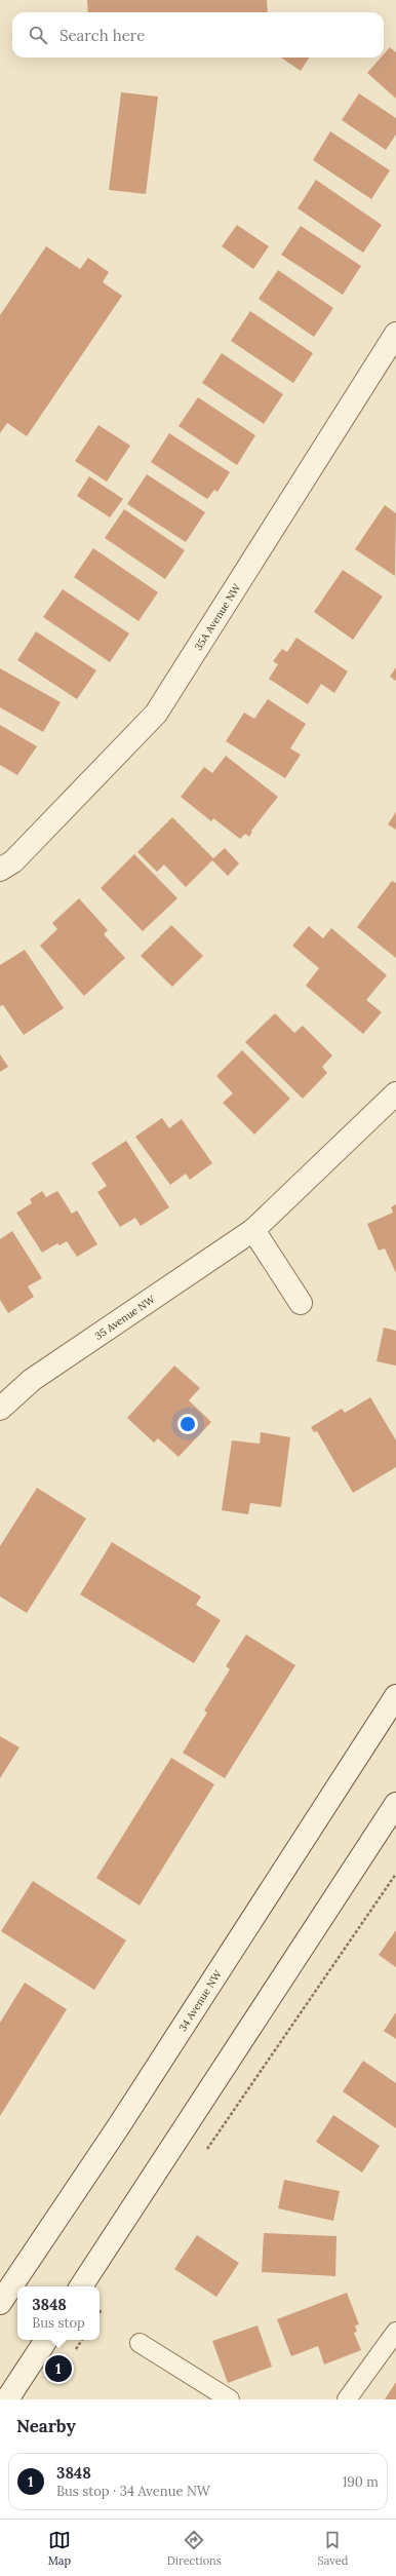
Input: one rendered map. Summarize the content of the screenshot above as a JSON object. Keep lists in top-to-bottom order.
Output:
{
  "streets": {
    "main road": ["35A Avenue NW", "35 Avenue NW", "34 Avenue NW"]
  },
  "page": {
    "search": "Search here",
    "popup": ["3848", "Bus stop"],
    "pins": "1",
    "heading": "Nearby",
    "list": [
      {
        "mark": "1",
        "name": "3848",
        "note": "Bus stop · 34 Avenue NW",
        "value": "190 m"
      }
    ],
    "nav": ["Map", "Directions", "Saved"]
  }
}
